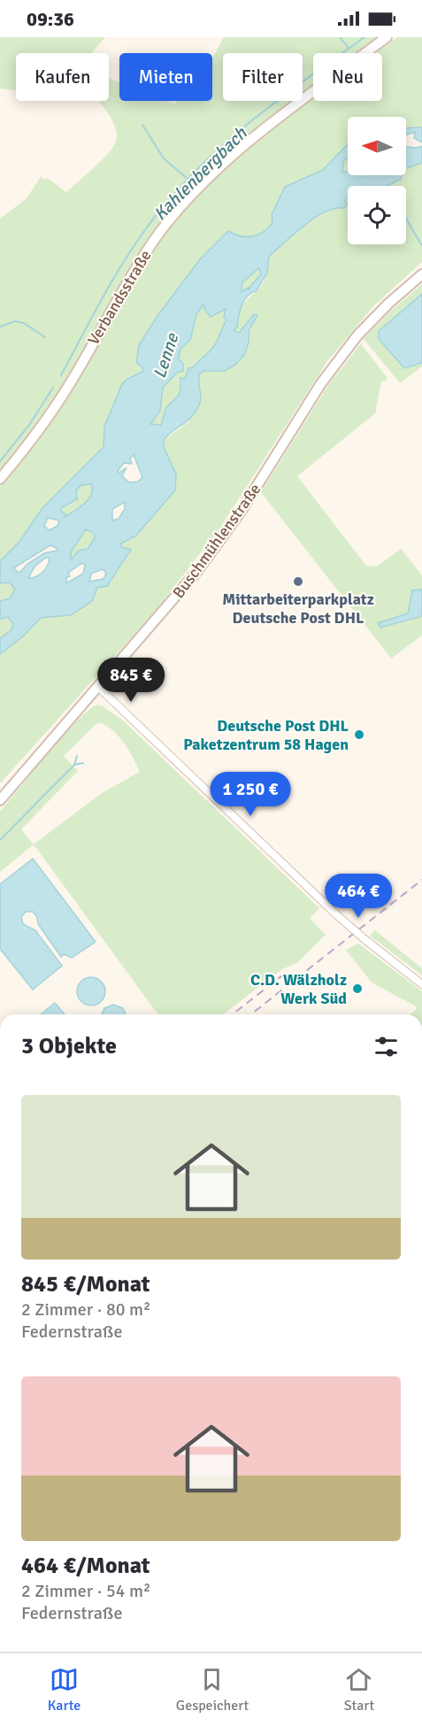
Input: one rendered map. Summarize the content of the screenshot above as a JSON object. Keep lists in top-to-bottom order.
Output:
{
  "streets": {
    "street": ["Verbandsstraße", "Buschmühlenstraße"]
  },
  "water": ["Kahlenbergbach", "Lenne"],
  "places": ["Mittarbeiterparkplatz Deutsche Post DHL", "Deutsche Post DHL Paketzentrum 58 Hagen", "C.D. Wälzholz Werk Süd"],
  "north": "left",
  "page": {
    "status": "09:36",
    "chip": [
      "Kaufen",
      "Mieten",
      "Filter",
      "Neu"
    ],
    "price": ["845 €", "1 250 €", "464 €"],
    "heading": "3 Objekte",
    "list": [
      {
        "name": "845 €/Monat",
        "note": "2 Zimmer · 80 m² · Federnstraße"
      },
      {
        "name": "464 €/Monat",
        "note": "2 Zimmer · 54 m² · Federnstraße"
      }
    ],
    "tabs": ["Karte", "Gespeichert", "Start"]
  }
}
